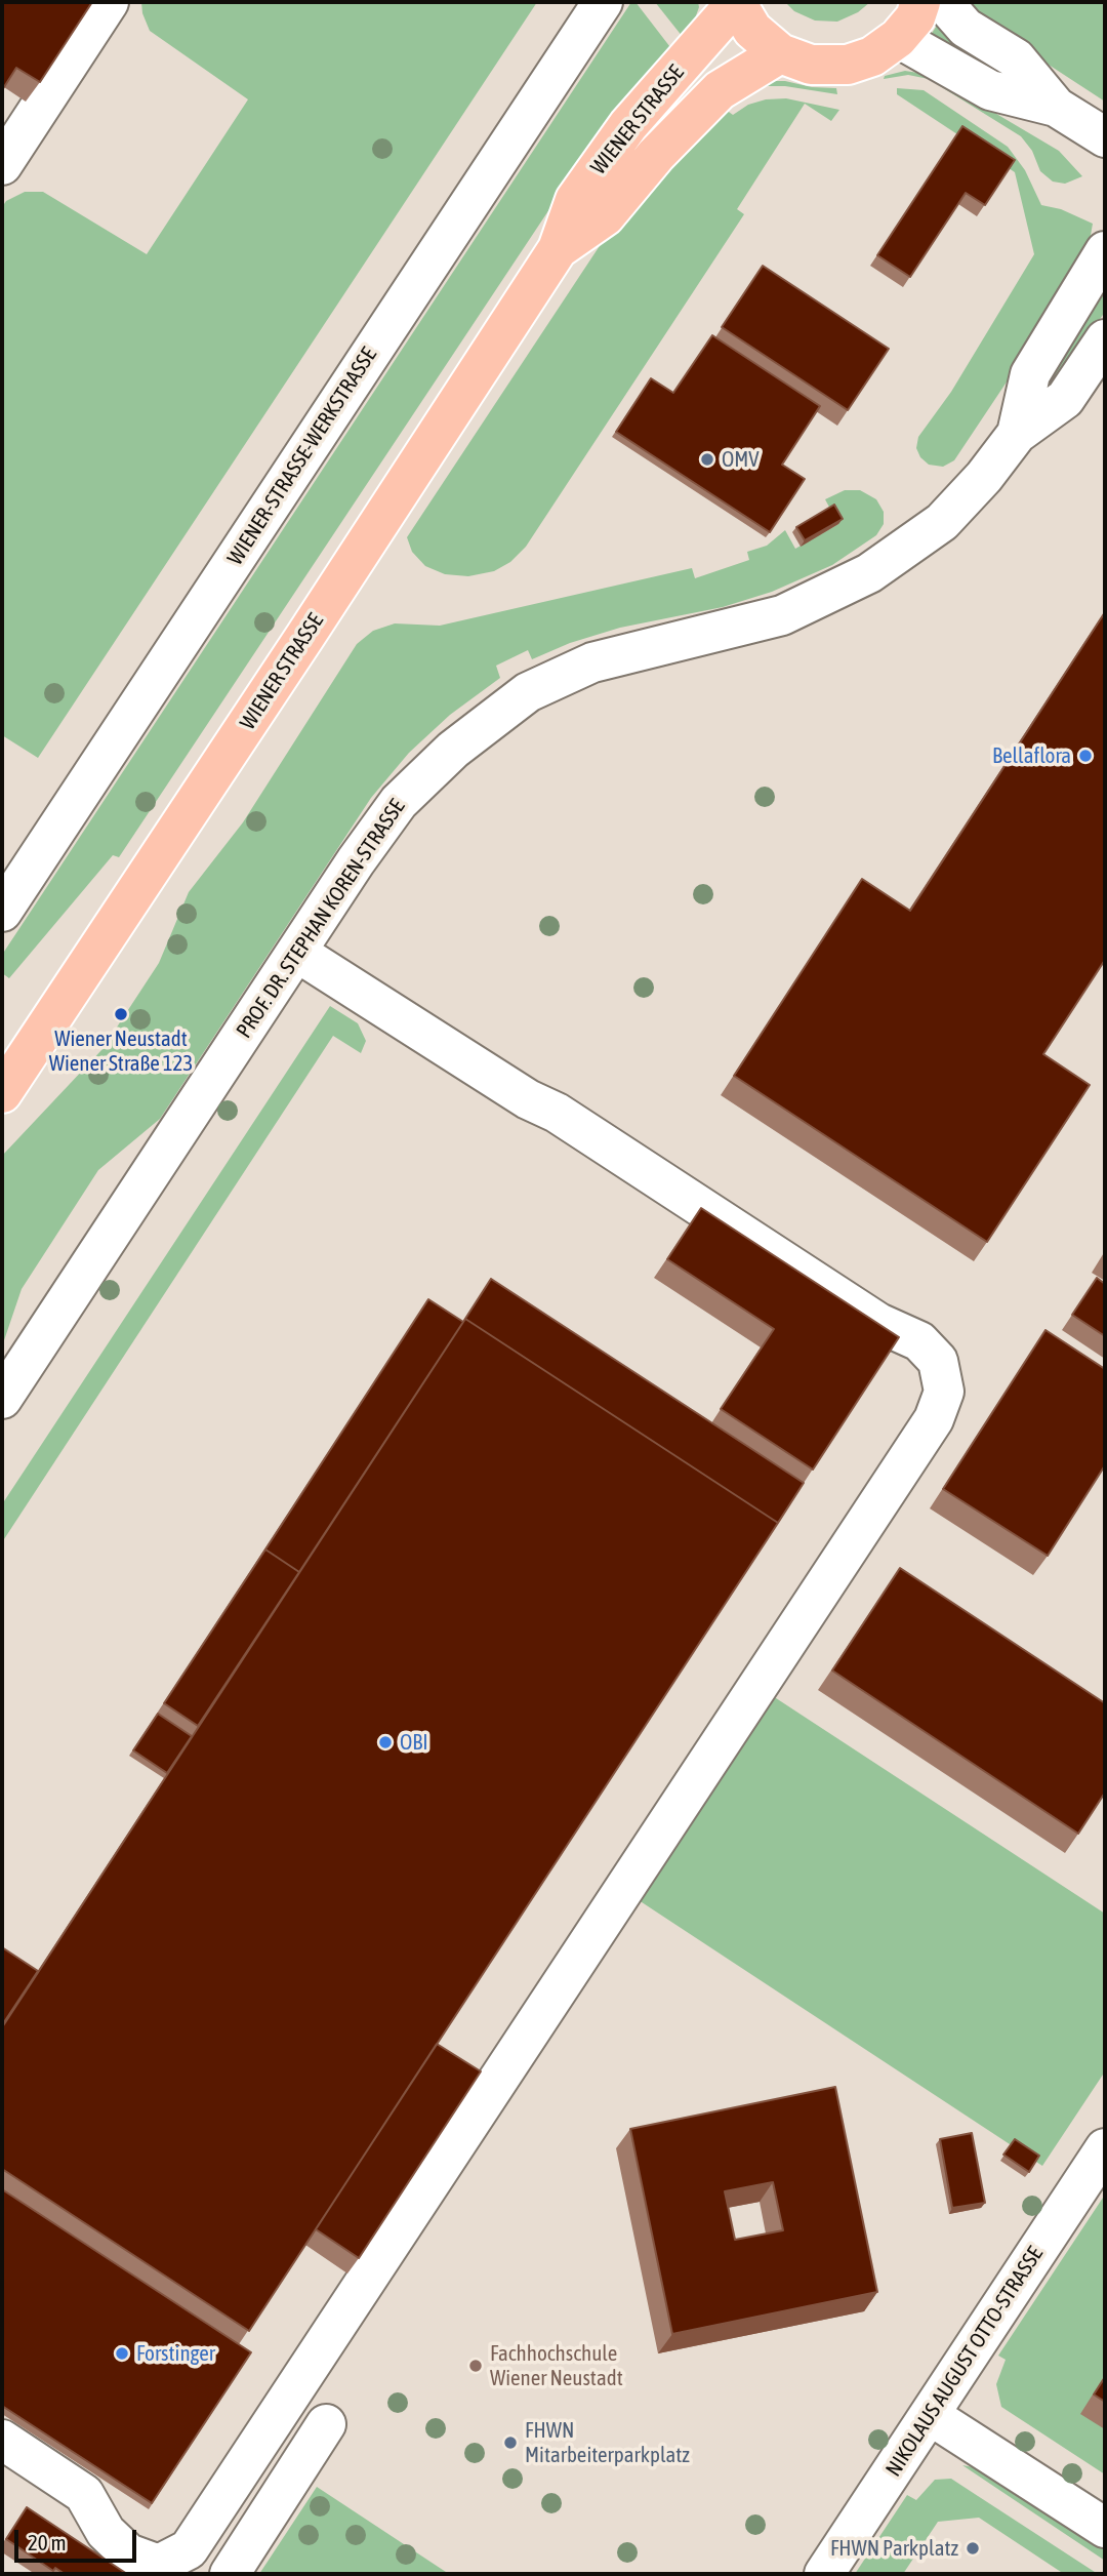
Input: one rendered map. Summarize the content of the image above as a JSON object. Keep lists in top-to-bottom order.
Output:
{
  "streets": {
    "main road": ["WIENER STRASSE"],
    "street": ["WIENER-STRASSE-WERKSTRASSE", "PROF. DR. STEPHAN KOREN-STRASSE", "NIKOLAUS AUGUST OTTO-STRASSE"]
  },
  "places": [
    "OMV",
    "Bellaflora",
    "Wiener Neustadt Wiener Straße 123",
    "OBI",
    "Forstinger",
    "Fachhochschule Wiener Neustadt",
    "FHWN Mitarbeiterparkplatz",
    "FHWN Parkplatz"
  ],
  "scale_bar": "20 m"
}
